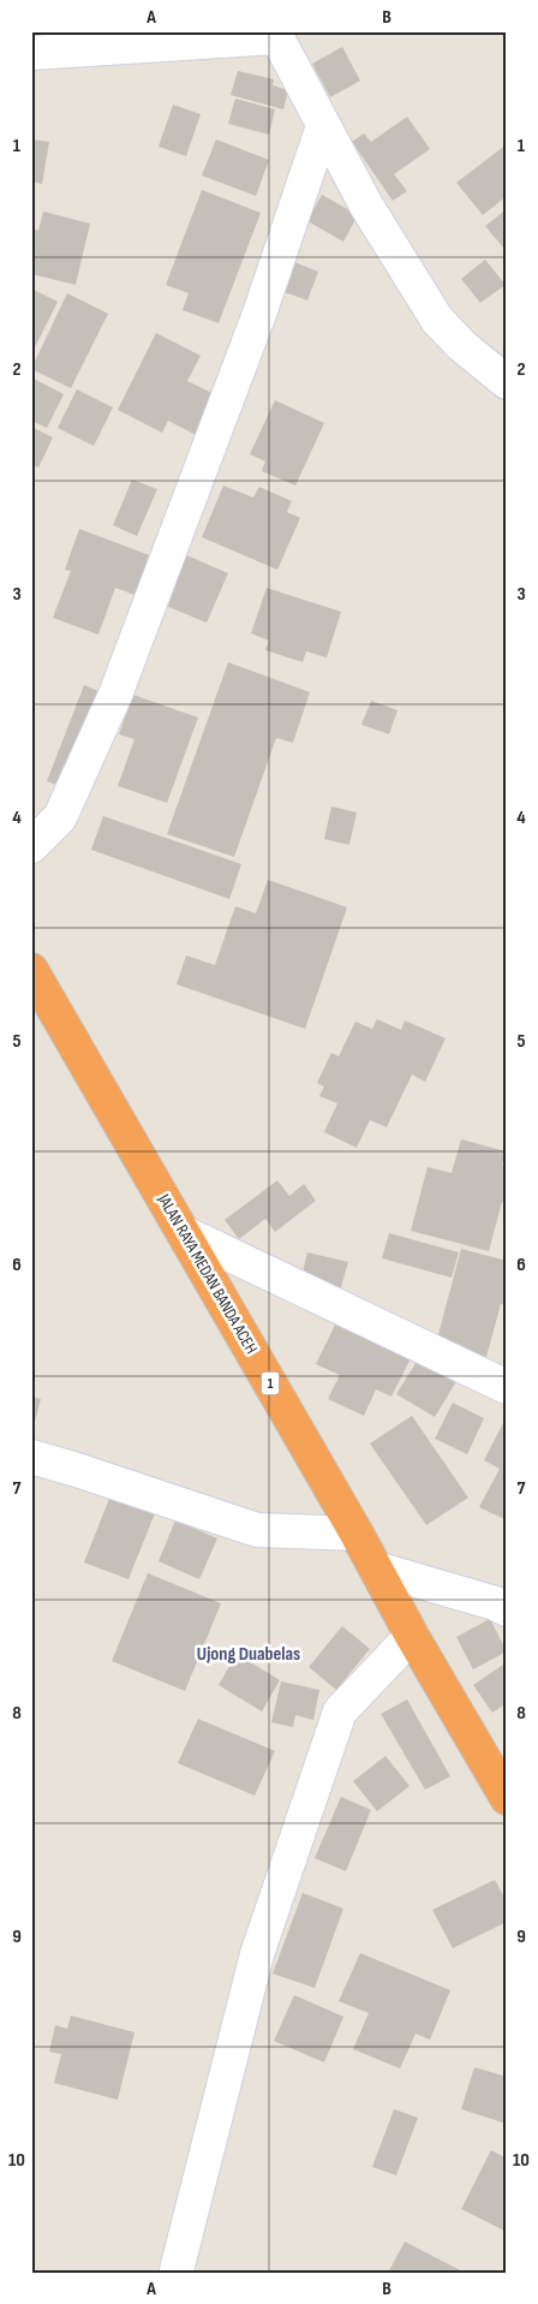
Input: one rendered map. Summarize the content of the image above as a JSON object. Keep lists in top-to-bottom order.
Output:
{
  "streets": {
    "highway": ["JALAN RAYA MEDAN BANDA ACEH", "1"]
  },
  "districts": ["Ujong Duabelas"],
  "grid": {
    "columns": ["A", "B"],
    "rows": [
      "1",
      "2",
      "3",
      "4",
      "5",
      "6",
      "7",
      "8",
      "9",
      "10"
    ]
  }
}
